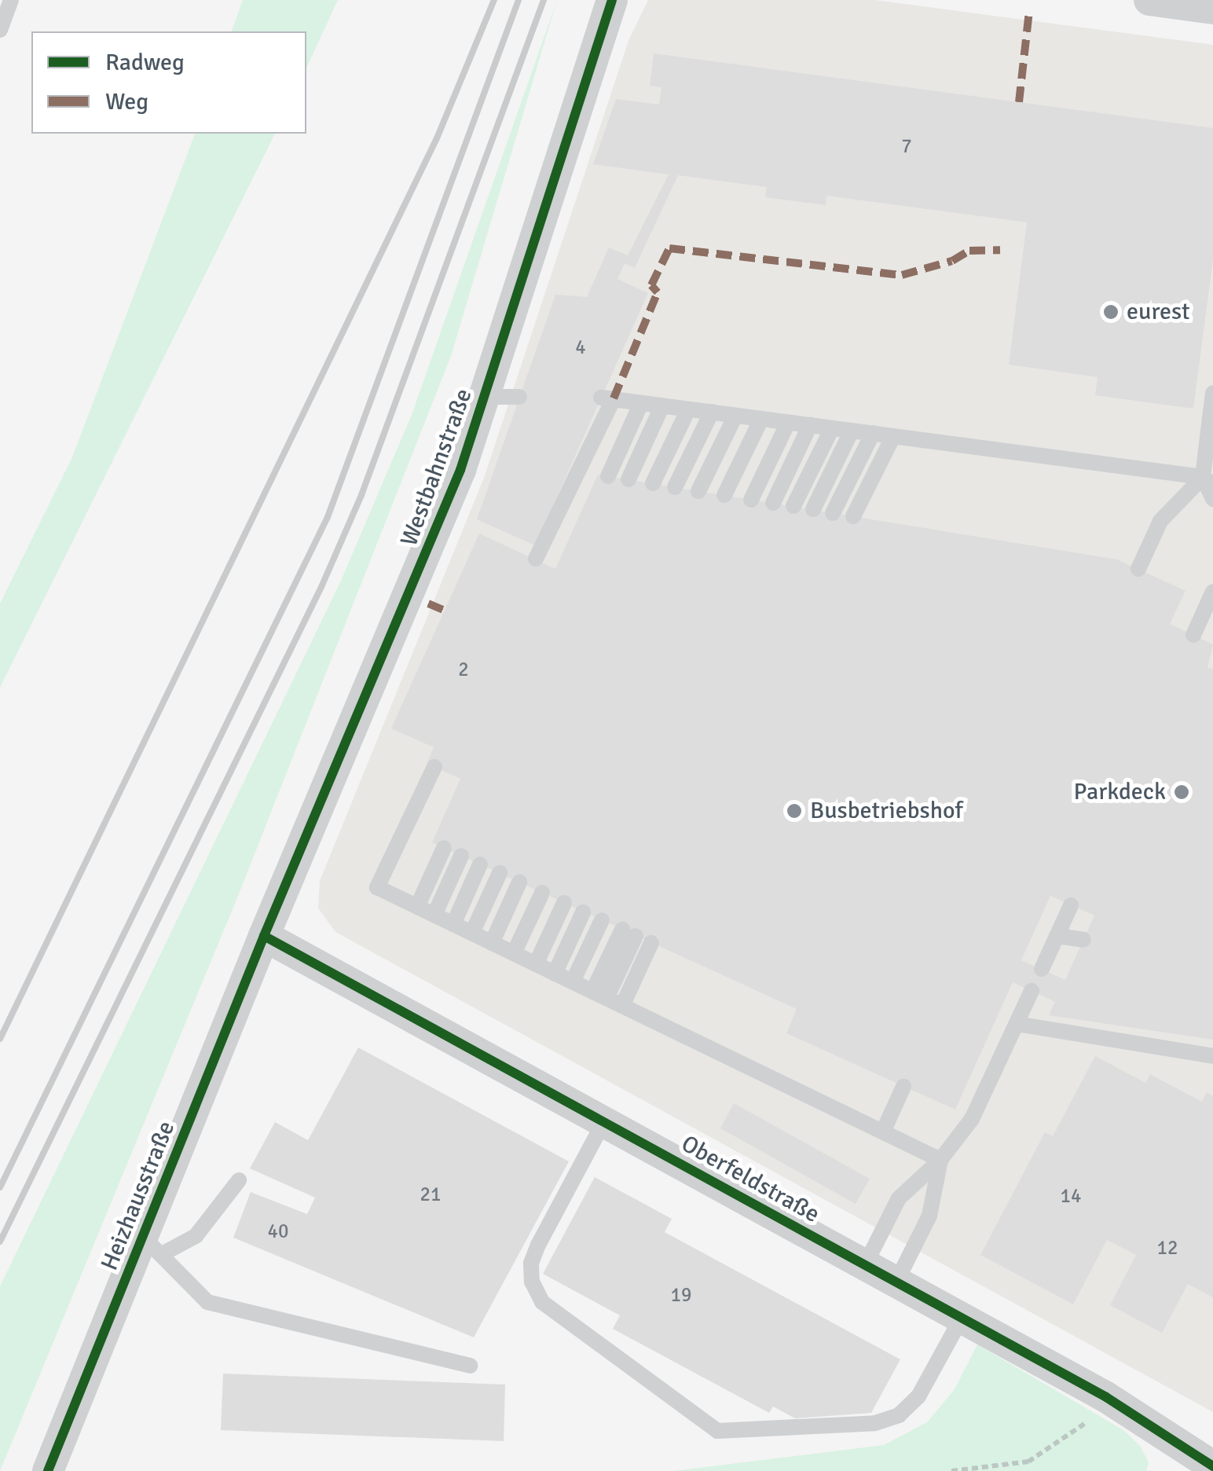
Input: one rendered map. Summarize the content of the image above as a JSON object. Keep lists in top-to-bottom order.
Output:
{
  "streets": {
    "street": ["Westbahnstraße", "Oberfeldstraße", "Heizhausstraße"]
  },
  "crossings": [
    ["Westbahnstraße", "Oberfeldstraße"],
    ["Westbahnstraße", "Heizhausstraße"],
    ["Oberfeldstraße", "Heizhausstraße"]
  ],
  "places": ["eurest", "Parkdeck", "Busbetriebshof"],
  "house_numbers": [
    "7",
    "4",
    "2",
    "21",
    "14",
    "40",
    "12",
    "19"
  ],
  "legend": ["Radweg", "Weg"]
}
